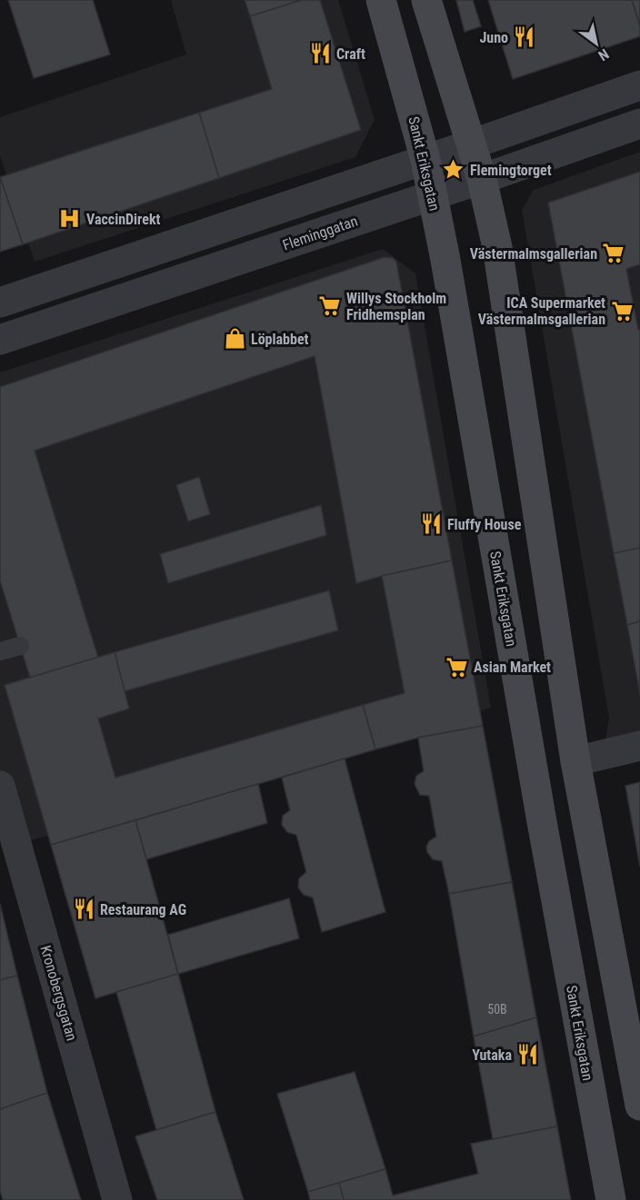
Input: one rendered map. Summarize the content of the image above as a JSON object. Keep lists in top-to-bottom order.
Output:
{
  "streets": {
    "main road": ["Sankt Eriksgatan"],
    "street": ["Fleminggatan", "Kronobergsgatan"]
  },
  "crossings": [
    ["Sankt Eriksgatan", "Fleminggatan"]
  ],
  "places": {
    "restaurant": [
      "Juno",
      "Craft",
      "Fluffy House",
      "Restaurang AG",
      "Yutaka"
    ],
    "place": ["Flemingtorget"],
    "hospital": ["VaccinDirekt"],
    "supermarket": [
      "Västermalmsgallerian",
      "Willys Stockholm Fridhemsplan",
      "ICA Supermarket Västermalmsgallerian",
      "Asian Market"
    ],
    "shop": ["Löplabbet"]
  },
  "house_numbers": ["50B"],
  "north": "bottom right"
}
